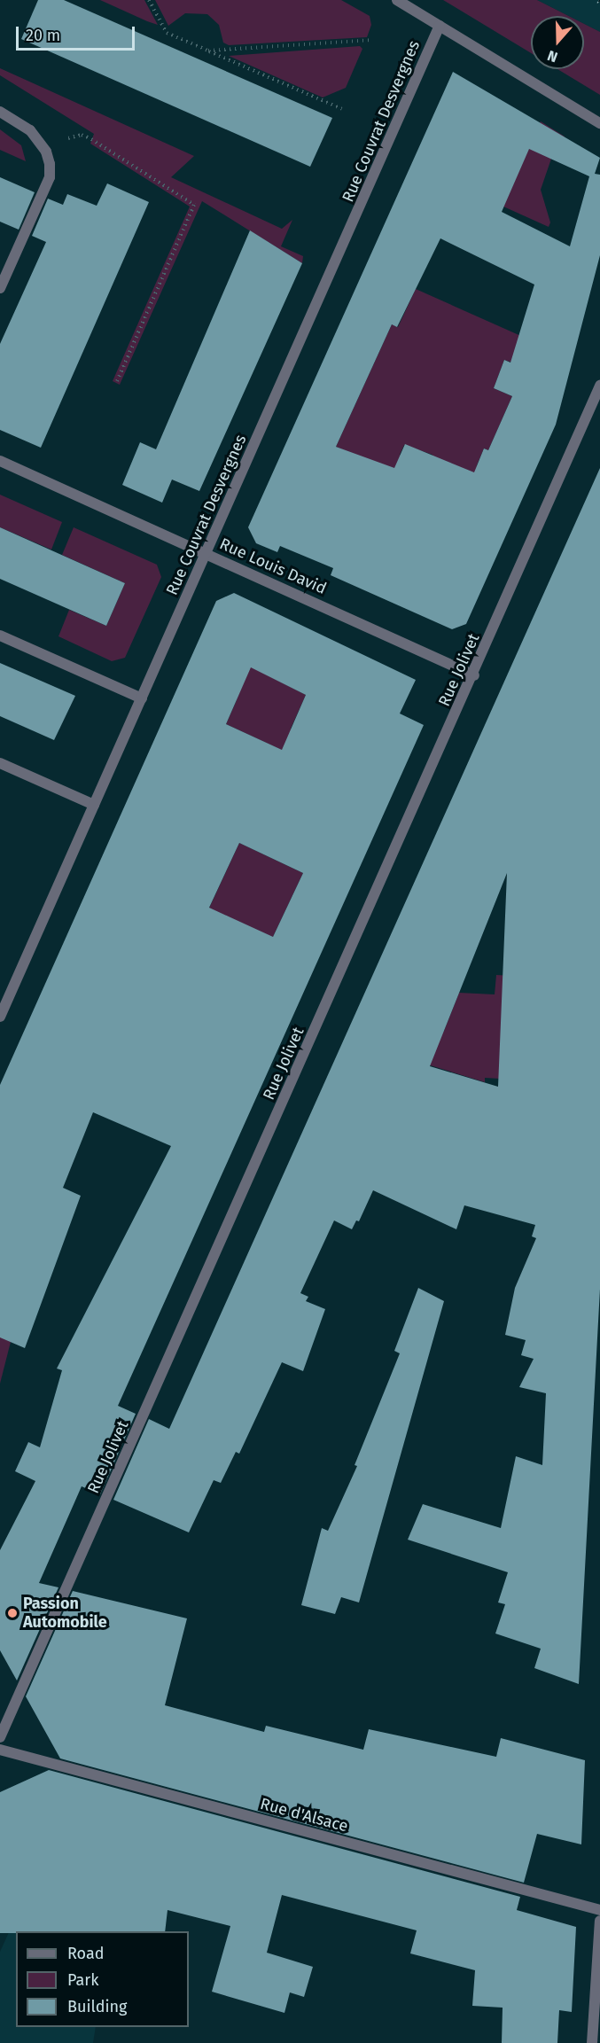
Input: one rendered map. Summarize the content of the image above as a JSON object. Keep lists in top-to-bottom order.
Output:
{
  "streets": {
    "street": [
      "Rue Couvrat Desvergnes",
      "Rue Louis David",
      "Rue Jolivet",
      "Rue d'Alsace"
    ]
  },
  "crossings": [
    ["Rue Couvrat Desvergnes", "Rue Louis David"],
    ["Rue Louis David", "Rue Jolivet"]
  ],
  "places": ["Passion Automobile"],
  "legend": ["Road", "Park", "Building"],
  "scale_bar": "20 m",
  "north": "bottom"
}
